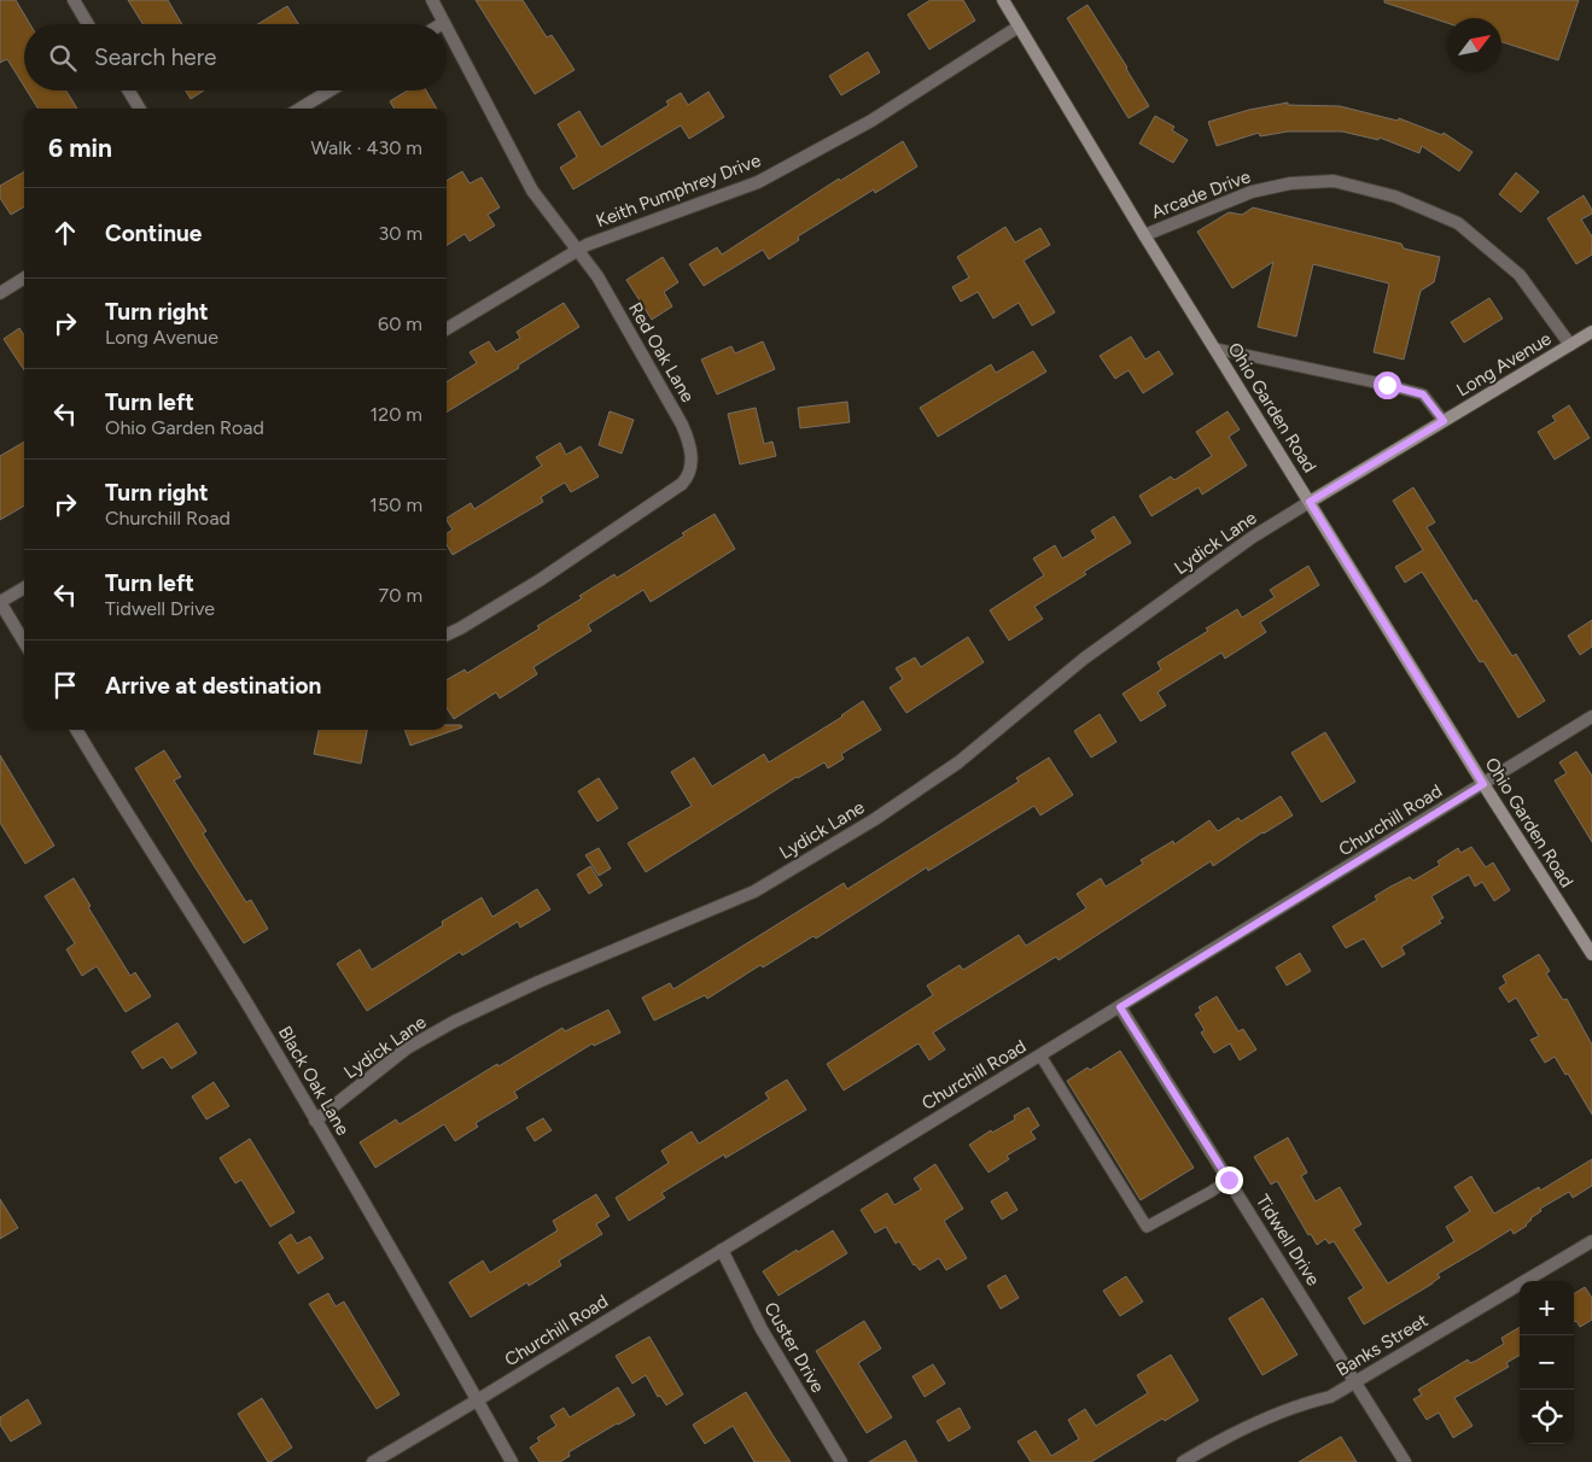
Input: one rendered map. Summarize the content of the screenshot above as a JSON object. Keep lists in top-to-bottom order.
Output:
{
  "streets": {
    "street": [
      "Keith Pumphrey Drive",
      "Arcade Drive",
      "Red Oak Lane",
      "Long Avenue",
      "Ohio Garden Road",
      "Lydick Lane",
      "Churchill Road",
      "Black Oak Lane",
      "Tidwell Drive",
      "Banks Street",
      "Custer Drive"
    ]
  },
  "crossings": [
    ["Keith Pumphrey Drive", "Red Oak Lane"],
    ["Keith Pumphrey Drive", "Ohio Garden Road"],
    ["Arcade Drive", "Long Avenue"],
    ["Arcade Drive", "Ohio Garden Road"],
    ["Long Avenue", "Ohio Garden Road"],
    ["Long Avenue", "Lydick Lane"],
    ["Ohio Garden Road", "Lydick Lane"],
    ["Ohio Garden Road", "Churchill Road"],
    ["Lydick Lane", "Black Oak Lane"],
    ["Churchill Road", "Black Oak Lane"],
    ["Churchill Road", "Tidwell Drive"],
    ["Churchill Road", "Custer Drive"],
    ["Tidwell Drive", "Banks Street"]
  ],
  "north": "top right",
  "page": {
    "search": "Search here",
    "heading": ["6 min", "Walk · 430 m"],
    "list": [
      ["Continue", "30 m"],
      ["Turn right", "Long Avenue", "60 m"],
      ["Turn left", "Ohio Garden Road", "120 m"],
      ["Turn right", "Churchill Road", "150 m"],
      ["Turn left", "Tidwell Drive", "70 m"],
      "Arrive at destination"
    ],
    "map_buttons": ["+", "−"]
  }
}
